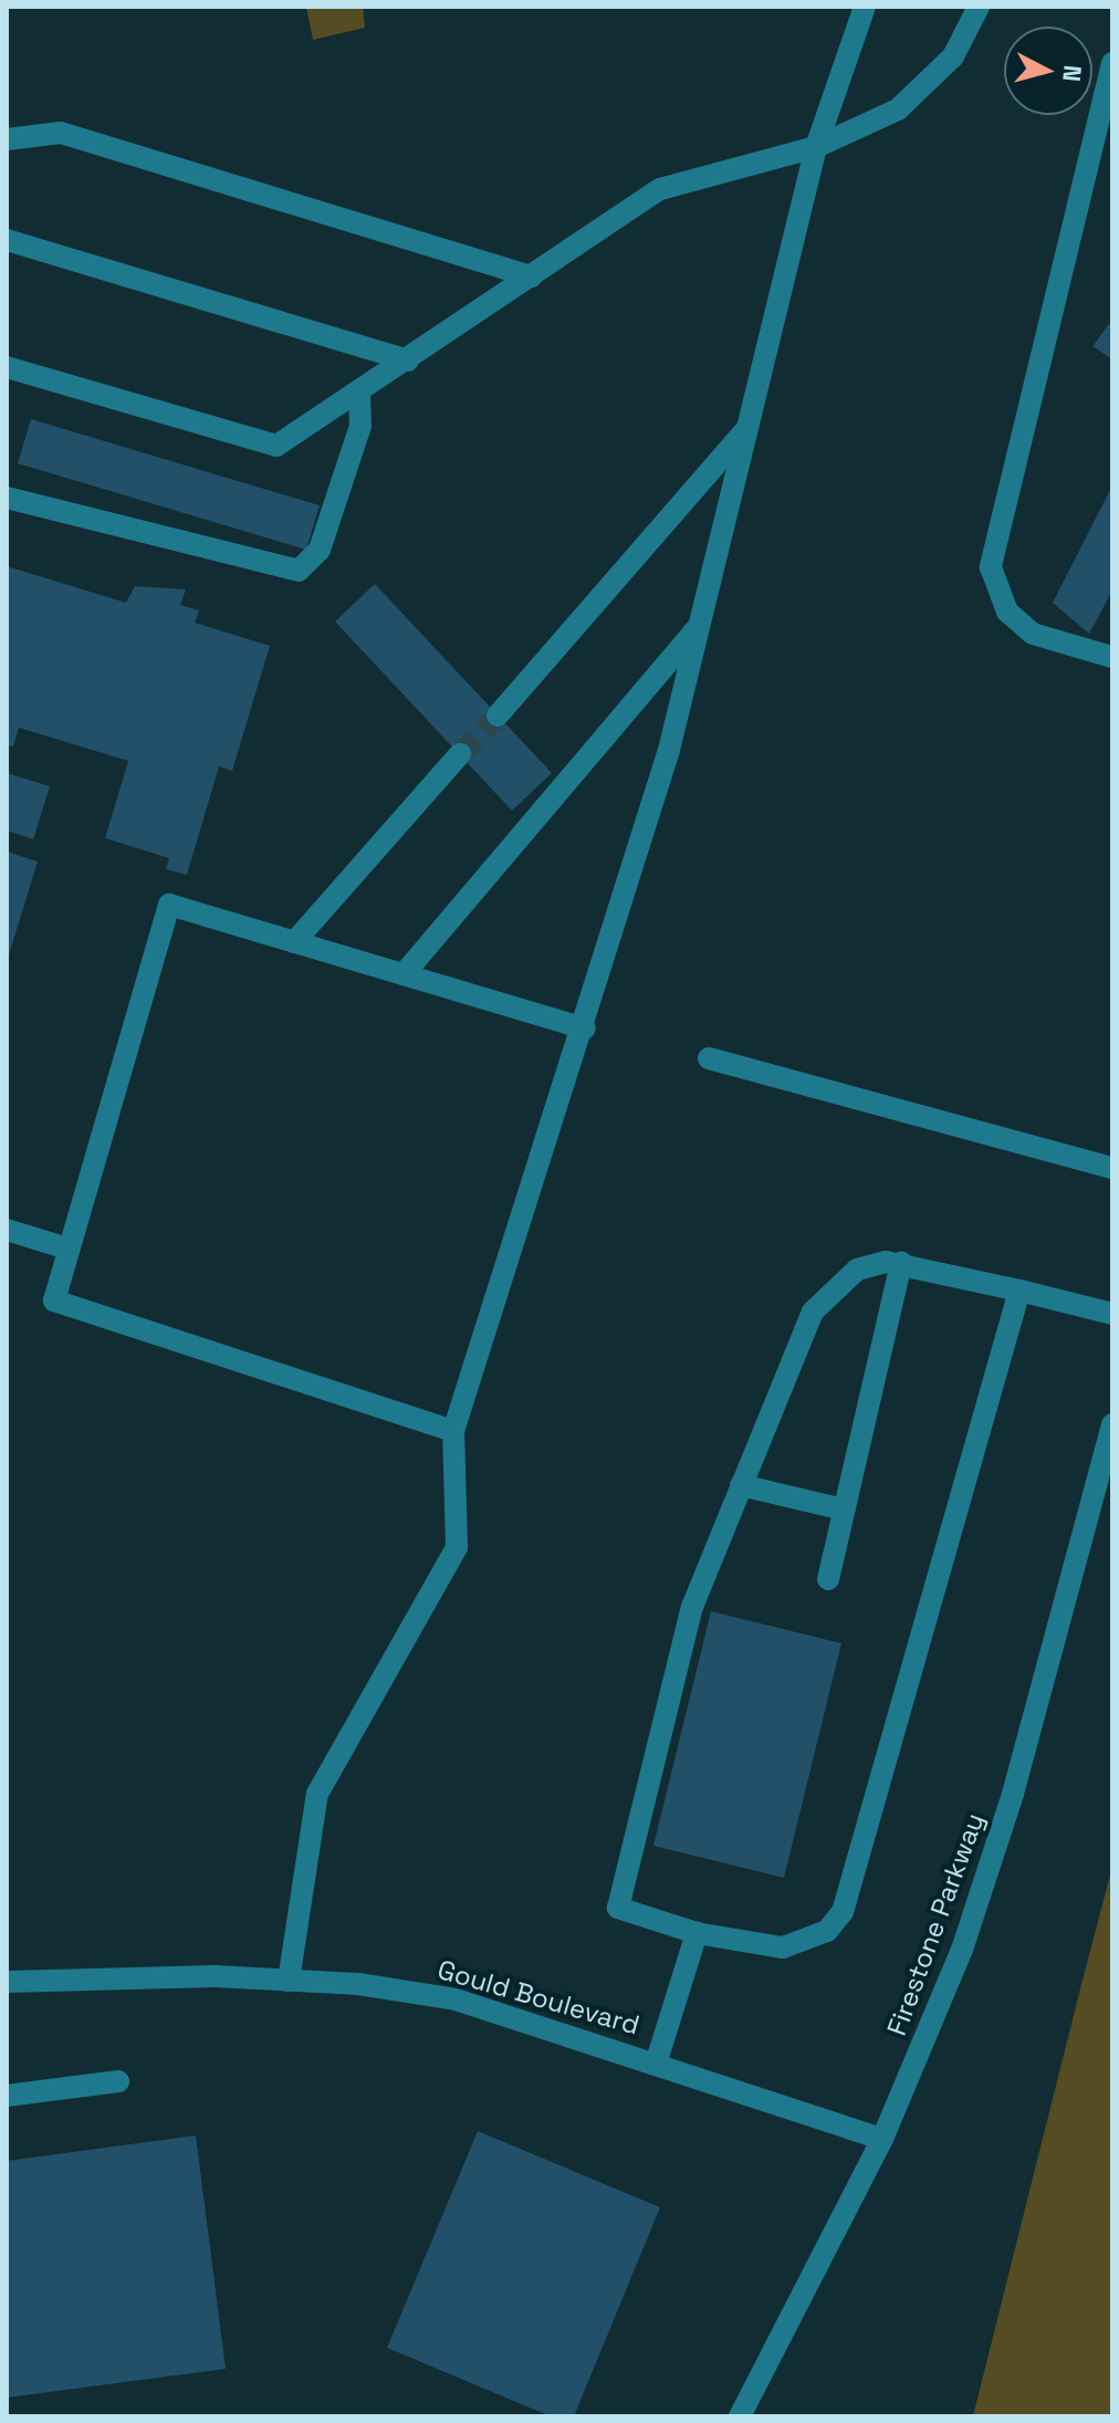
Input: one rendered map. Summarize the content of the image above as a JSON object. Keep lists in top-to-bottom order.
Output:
{
  "streets": {
    "street": ["Firestone Parkway", "Gould Boulevard"]
  },
  "crossings": [
    ["Firestone Parkway", "Gould Boulevard"]
  ],
  "north": "right"
}
